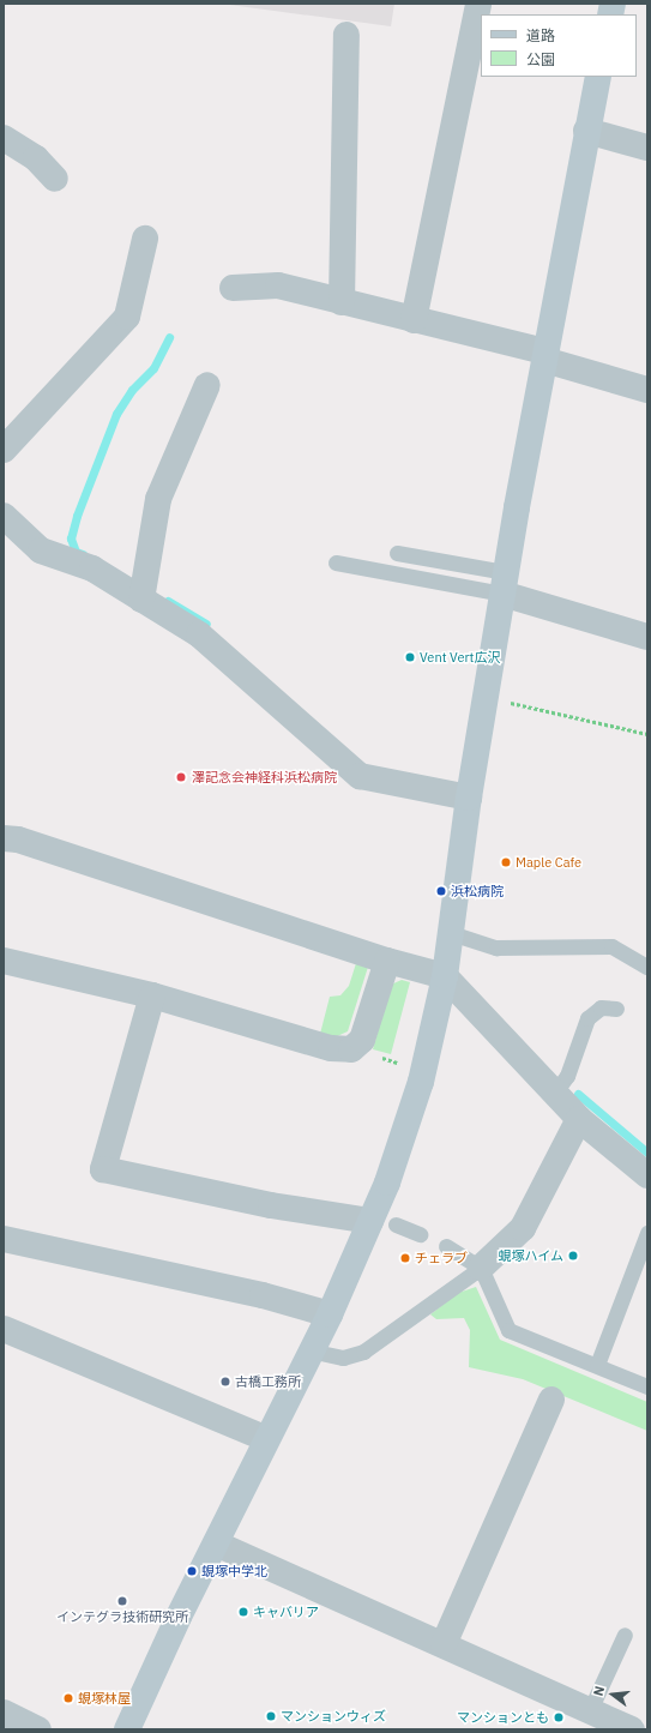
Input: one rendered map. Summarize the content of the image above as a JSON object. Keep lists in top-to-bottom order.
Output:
{
  "places": [
    "Vent Vert広沢",
    "澤記念会神経科浜松病院",
    "Maple Cafe",
    "浜松病院",
    "蜆塚ハイム",
    "チェラブ",
    "古橋工務所",
    "蜆塚中学北",
    "インテグラ技術研究所",
    "キャバリア",
    "蜆塚林屋",
    "マンションウィズ",
    "マンションとも"
  ],
  "legend": ["道路", "公園"],
  "north": "left"
}
